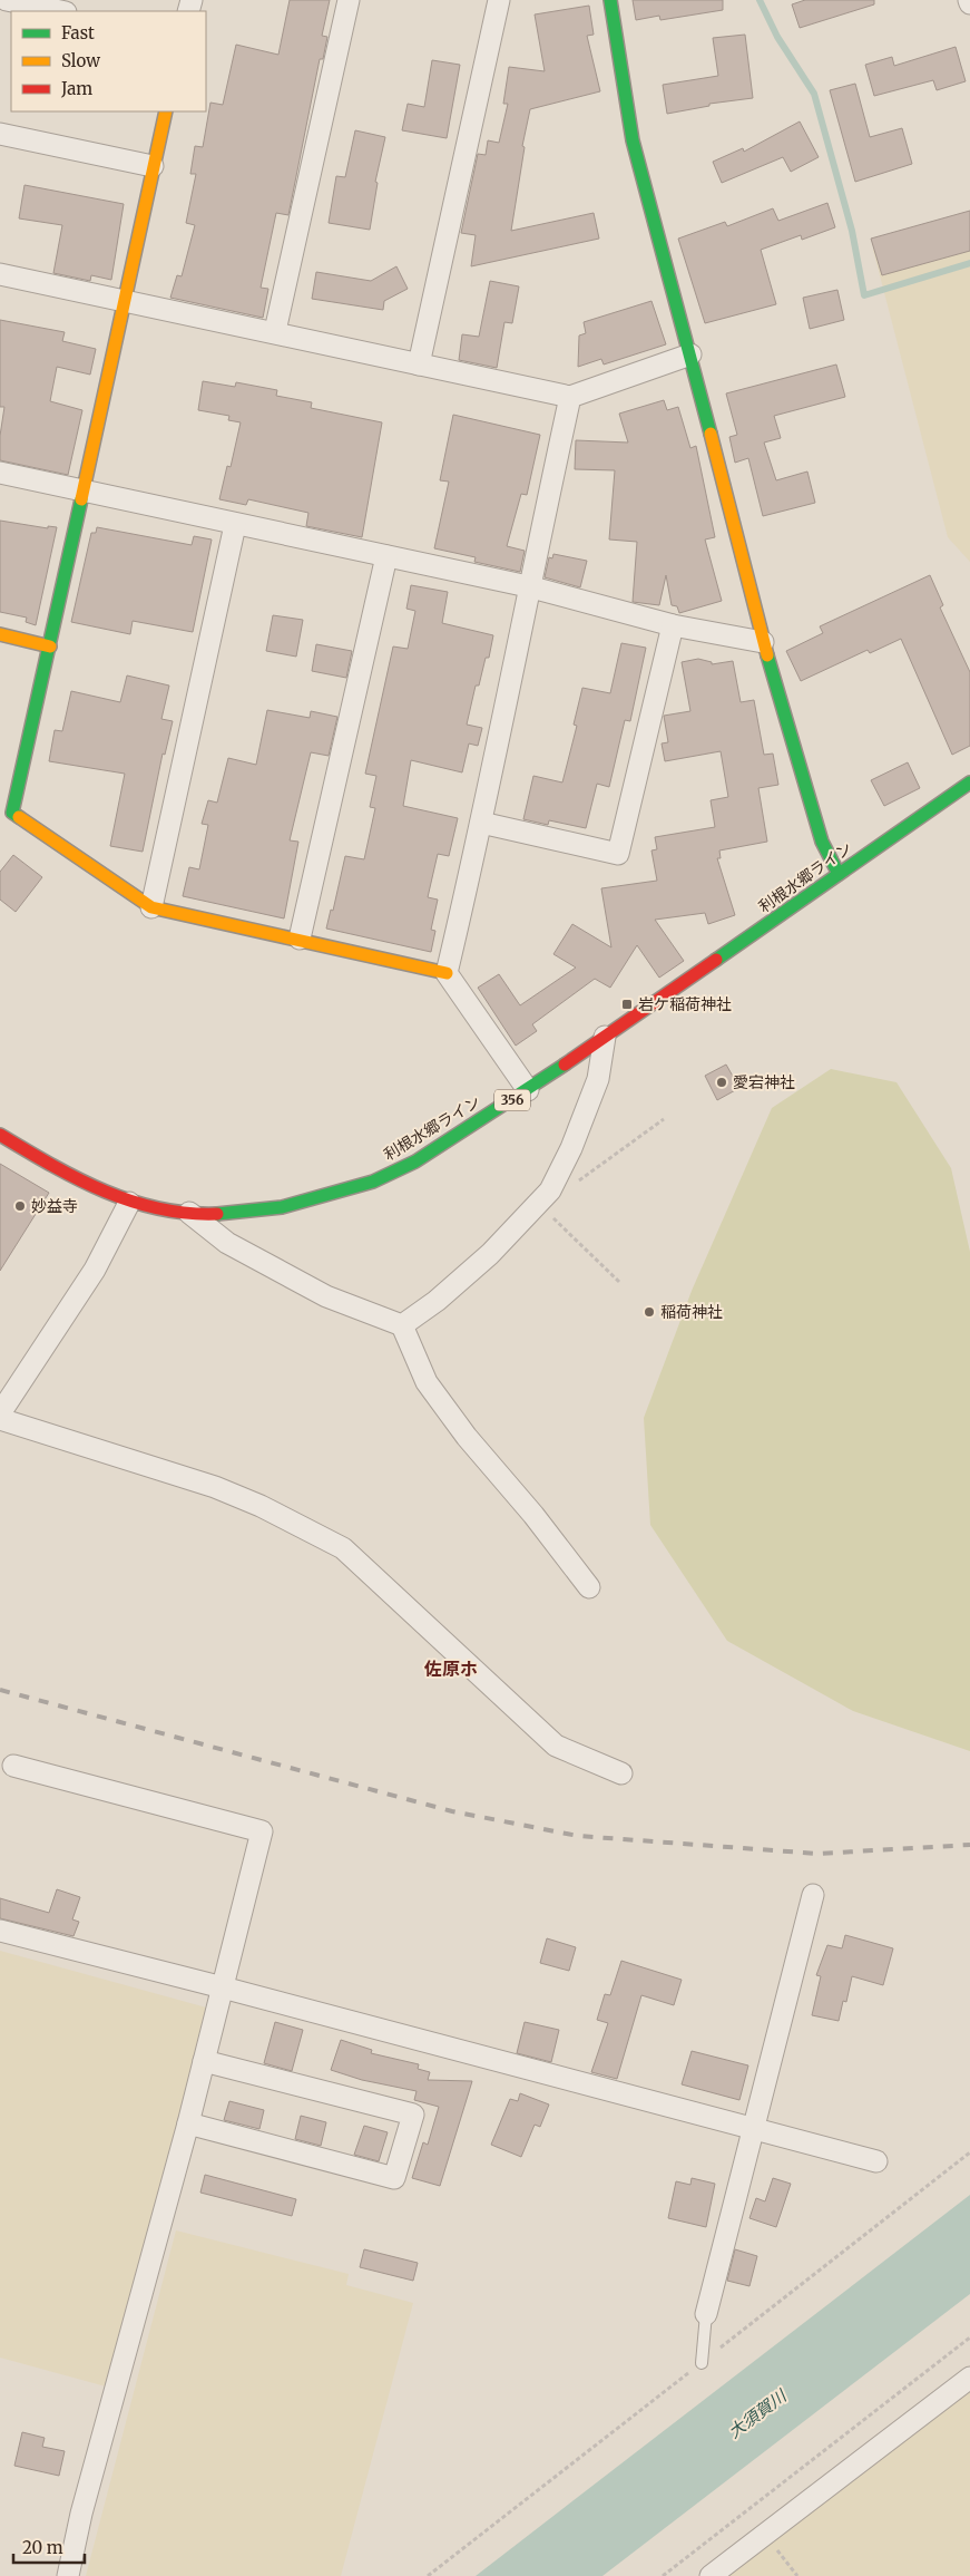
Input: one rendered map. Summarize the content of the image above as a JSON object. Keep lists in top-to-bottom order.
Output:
{
  "streets": {
    "main road": ["利根水郷ライン", "356"]
  },
  "districts": ["佐原ホ"],
  "water": ["大須賀川"],
  "places": {
    "transit": ["岩ケ稲荷神社"],
    "other": ["愛宕神社", "妙益寺", "稲荷神社"]
  },
  "legend": ["Fast", "Slow", "Jam"],
  "scale_bar": "20 m"
}
